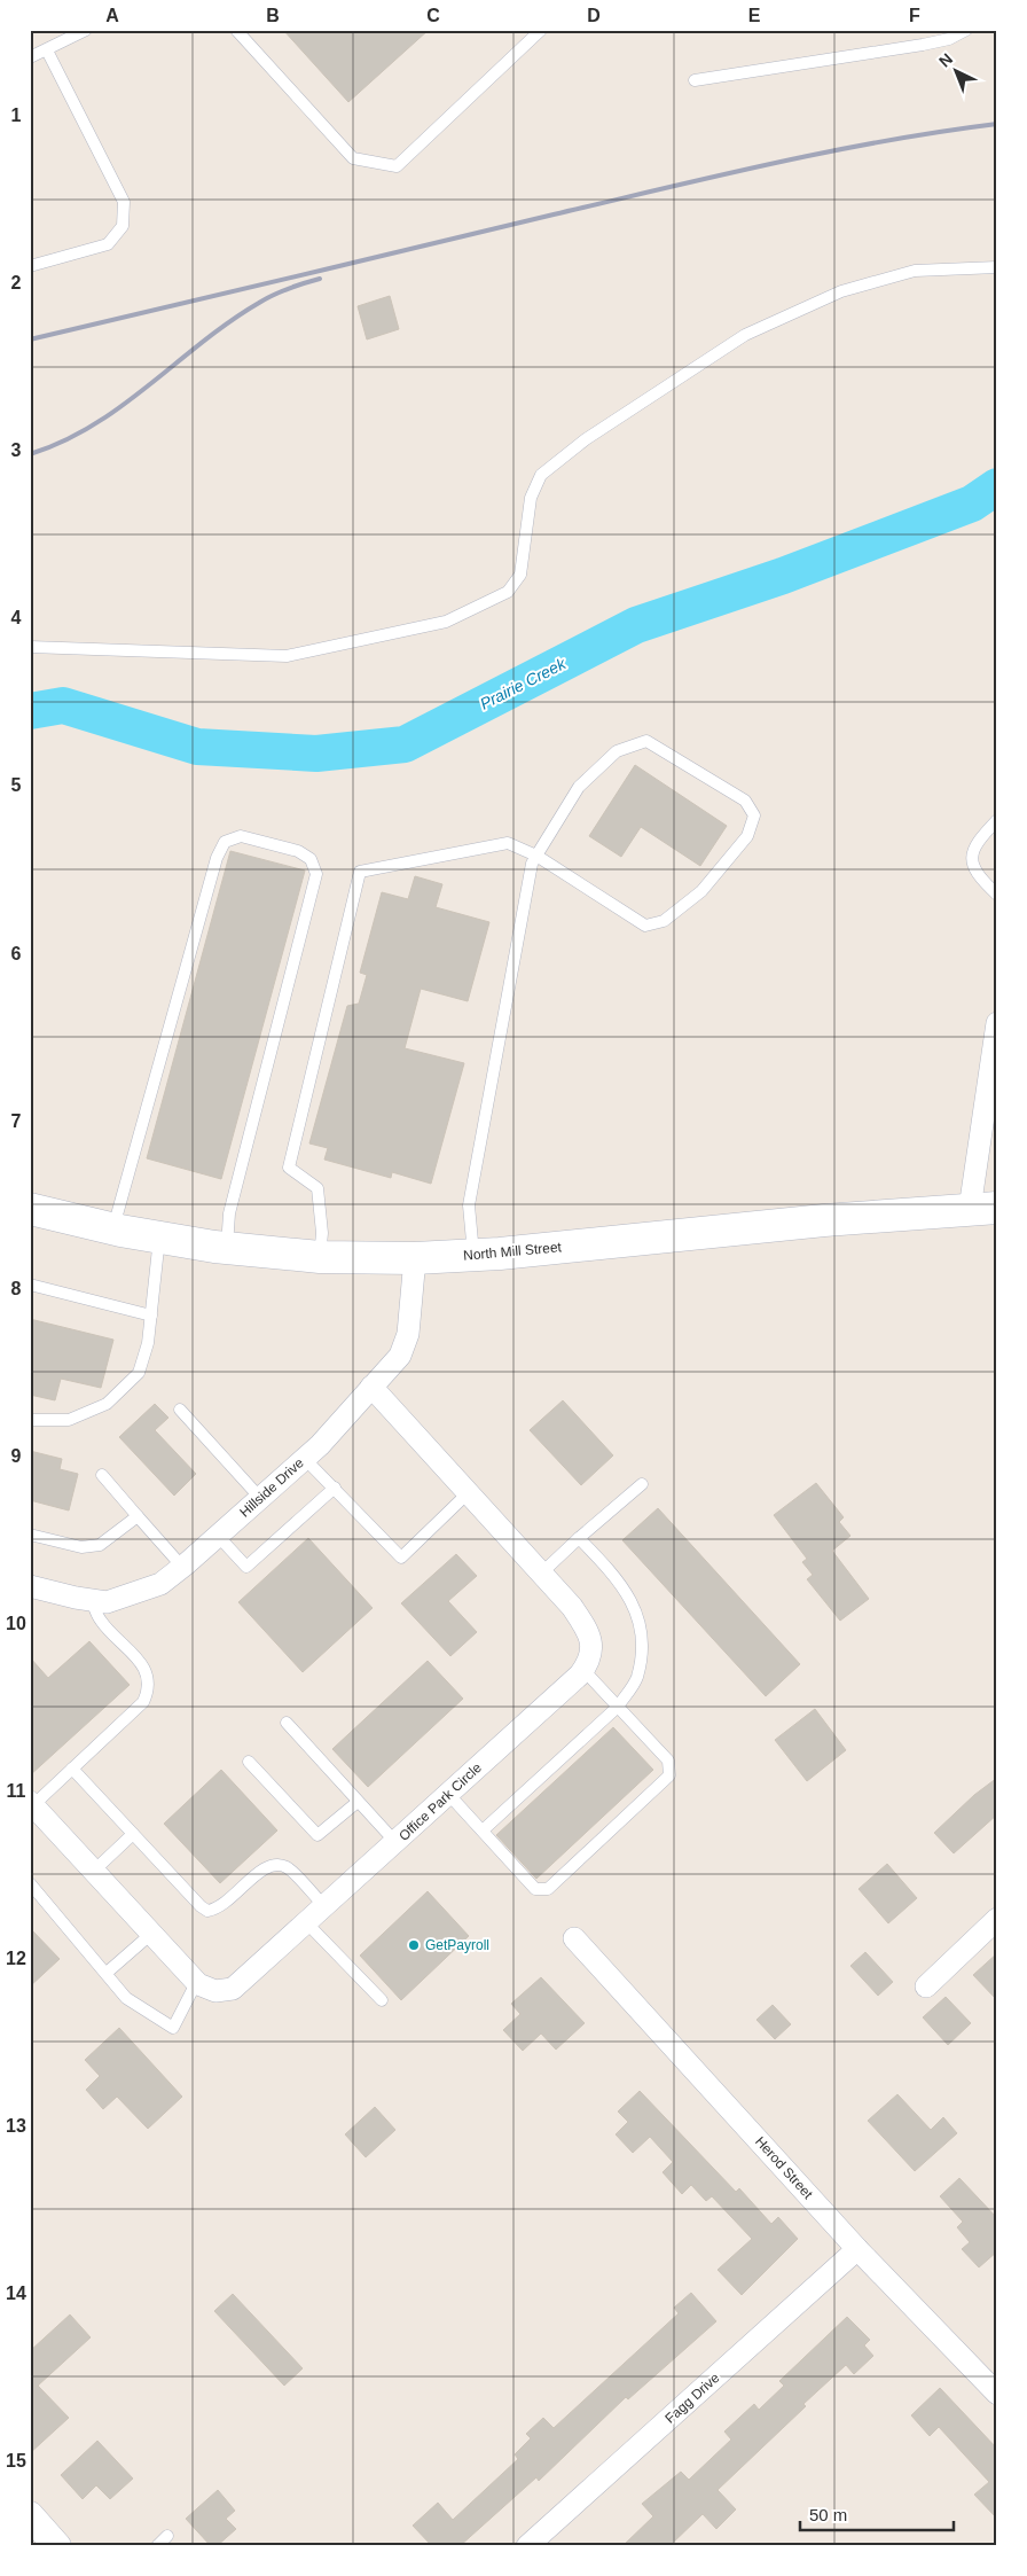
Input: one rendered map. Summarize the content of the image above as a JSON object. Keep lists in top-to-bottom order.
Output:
{
  "streets": {
    "main road": ["North Mill Street"],
    "street": [
      "Hillside Drive",
      "Office Park Circle",
      "Herod Street",
      "Fagg Drive"
    ]
  },
  "crossings": [
    ["North Mill Street", "Hillside Drive"],
    ["Herod Street", "Fagg Drive"]
  ],
  "water": ["Prairie Creek"],
  "places": ["GetPayroll"],
  "scale_bar": "50 m",
  "north": "top left",
  "grid": {
    "columns": [
      "A",
      "B",
      "C",
      "D",
      "E",
      "F"
    ],
    "rows": [
      "1",
      "2",
      "3",
      "4",
      "5",
      "6",
      "7",
      "8",
      "9",
      "10",
      "11",
      "12",
      "13",
      "14",
      "15"
    ]
  }
}
